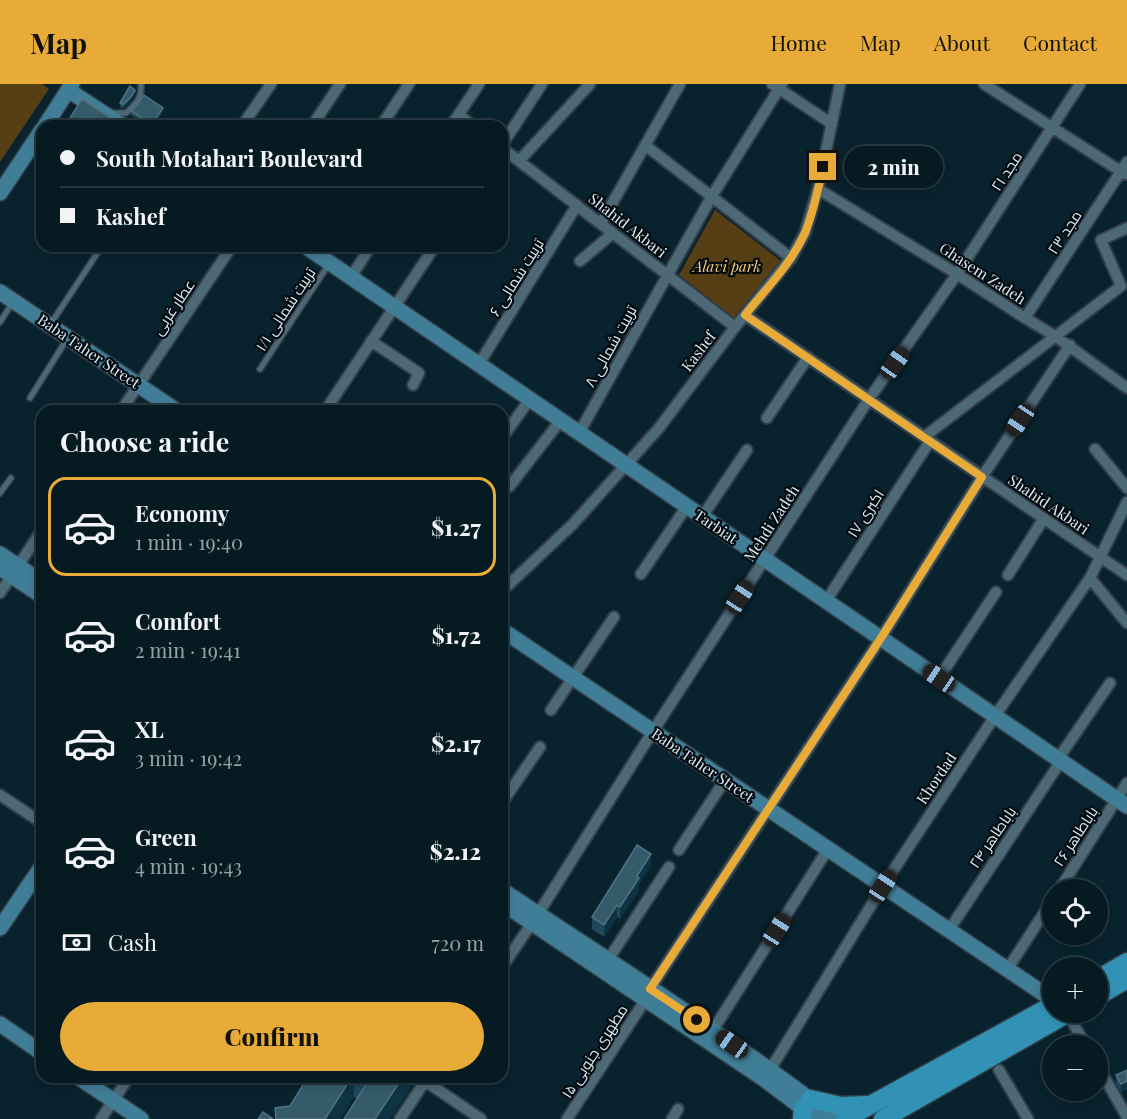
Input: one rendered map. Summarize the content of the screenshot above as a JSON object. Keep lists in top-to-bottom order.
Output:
{
  "streets": {
    "street": [
      "مجد ۲۱",
      "Shahid Akbari",
      "مجد ۲۳",
      "Ghasem Zadeh",
      "تربیت شمالی ۶",
      "عطار غربی",
      "تربیت شمالی ۸",
      "Baba Taher Street",
      "Kashef",
      "اکبری ۱۷",
      "Mehdi Zadeh",
      "Tarbiat",
      "Khordad",
      "باباطاهر ۲۶",
      "باباطاهر ۲۴",
      "مطهری جنوبی ۱۵"
    ],
    "lane": ["تربیت شمالی ۱/۱"]
  },
  "crossings": [
    ["مجد ۲۱", "Ghasem Zadeh"],
    ["مجد ۲۱", "Mehdi Zadeh"],
    ["Shahid Akbari", "تربیت شمالی ۶"],
    ["Shahid Akbari", "تربیت شمالی ۸"],
    ["Shahid Akbari", "Kashef"],
    ["Shahid Akbari", "اکبری ۱۷"],
    ["Shahid Akbari", "Mehdi Zadeh"],
    ["Shahid Akbari", "Khordad"],
    ["Shahid Akbari", "مطهری جنوبی ۱۵"],
    ["مجد ۲۳", "Ghasem Zadeh"],
    ["Ghasem Zadeh", "Kashef"],
    ["Ghasem Zadeh", "اکبری ۱۷"],
    ["Ghasem Zadeh", "Mehdi Zadeh"],
    ["Ghasem Zadeh", "مطهری جنوبی ۱۵"],
    ["تربیت شمالی ۶", "Tarbiat"],
    ["عطار غربی", "Baba Taher Street"],
    ["تربیت شمالی ۱/۱", "Tarbiat"],
    ["تربیت شمالی ۸", "Tarbiat"],
    ["Baba Taher Street", "Mehdi Zadeh"],
    ["Baba Taher Street", "Khordad"],
    ["Baba Taher Street", "باباطاهر ۲۴"],
    ["Baba Taher Street", "مطهری جنوبی ۱۵"],
    ["Kashef", "Tarbiat"],
    ["اکبری ۱۷", "Tarbiat"],
    ["Mehdi Zadeh", "Tarbiat"],
    ["Tarbiat", "Khordad"],
    ["Tarbiat", "باباطاهر ۲۶"],
    ["Tarbiat", "باباطاهر ۲۴"],
    ["Tarbiat", "مطهری جنوبی ۱۵"]
  ],
  "parks": ["Alavi park"],
  "page": {
    "header": "Map",
    "nav": [
      "Home",
      "Map",
      "About",
      "Contact"
    ],
    "banner": ["South Motahari Boulevard", "Kashef"],
    "bubble": "2 min",
    "heading": "Choose a ride",
    "list": [
      {
        "name": "Economy",
        "note": "1 min · 19:40",
        "value": "$1.27"
      },
      {
        "name": "Comfort",
        "note": "2 min · 19:41",
        "value": "$1.72"
      },
      {
        "name": "XL",
        "note": "3 min · 19:42",
        "value": "$2.17"
      },
      {
        "name": "Green",
        "note": "4 min · 19:43",
        "value": "$2.12"
      }
    ],
    "map_buttons": ["+", "−"],
    "pay": ["Cash", "720 m"],
    "buttons": "Confirm"
  }
}
